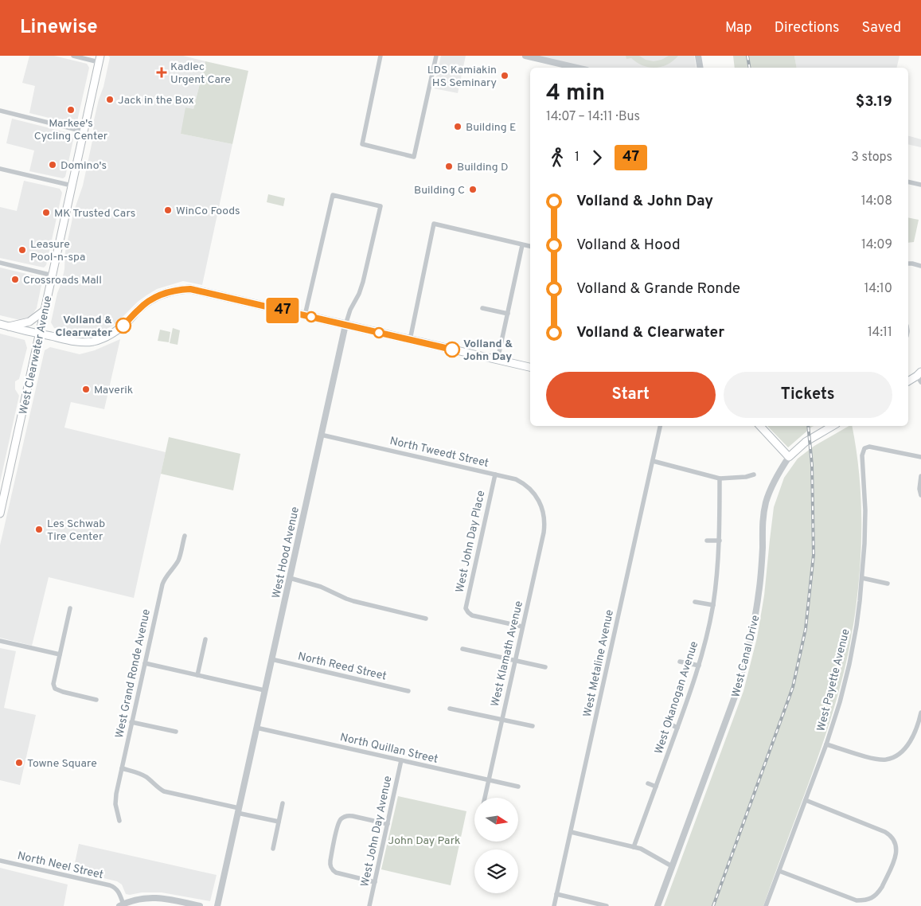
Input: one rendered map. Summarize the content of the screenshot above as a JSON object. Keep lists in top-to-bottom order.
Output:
{
  "streets": {
    "main road": ["West Clearwater Avenue", "West Canal Drive"],
    "street": [
      "North Tweedt Street",
      "West John Day Place",
      "West Hood Avenue",
      "West Klamath Avenue",
      "West Metaline Avenue",
      "North Reed Street",
      "West Grand Ronde Avenue",
      "West Payette Avenue",
      "West Okanogan Avenue",
      "North Quillan Street",
      "West John Day Avenue",
      "North Neel Street"
    ]
  },
  "crossings": [
    ["North Tweedt Street", "West John Day Place"],
    ["North Tweedt Street", "West Hood Avenue"],
    ["North Tweedt Street", "West Klamath Avenue"],
    ["West John Day Place", "West Klamath Avenue"],
    ["West Hood Avenue", "North Reed Street"],
    ["West Hood Avenue", "North Quillan Street"],
    ["West Klamath Avenue", "North Quillan Street"],
    ["North Quillan Street", "West John Day Avenue"]
  ],
  "parks": ["John Day Park"],
  "places": {
    "health": ["Kadlec Urgent Care"],
    "other": [
      "LDS Kamiakin HS Seminary",
      "Jack in the Box",
      "Markee's Cycling Center",
      "Building E",
      "Domino's",
      "Building D",
      "Building C",
      "WinCo Foods",
      "MK Trusted Cars",
      "Leasure Pool-n-spa",
      "Crossroads Mall",
      "Volland & Clearwater",
      "Volland & John Day",
      "Maverik",
      "Les Schwab Tire Center",
      "Towne Square"
    ]
  },
  "lines": ["bus line 47"],
  "north": "right",
  "page": {
    "header": "Linewise",
    "nav": ["Map", "Directions", "Saved"],
    "on_map": "47",
    "heading": ["4 min", "14:07 – 14:11 · Bus", "$3.19"],
    "legs": ["1", "47", "3 stops"],
    "list": [
      {
        "name": "Volland & John Day",
        "value": "14:08"
      },
      {
        "name": "Volland & Hood",
        "value": "14:09"
      },
      {
        "name": "Volland & Grande Ronde",
        "value": "14:10"
      },
      {
        "name": "Volland & Clearwater",
        "value": "14:11"
      }
    ],
    "buttons": ["Start", "Tickets"]
  }
}
